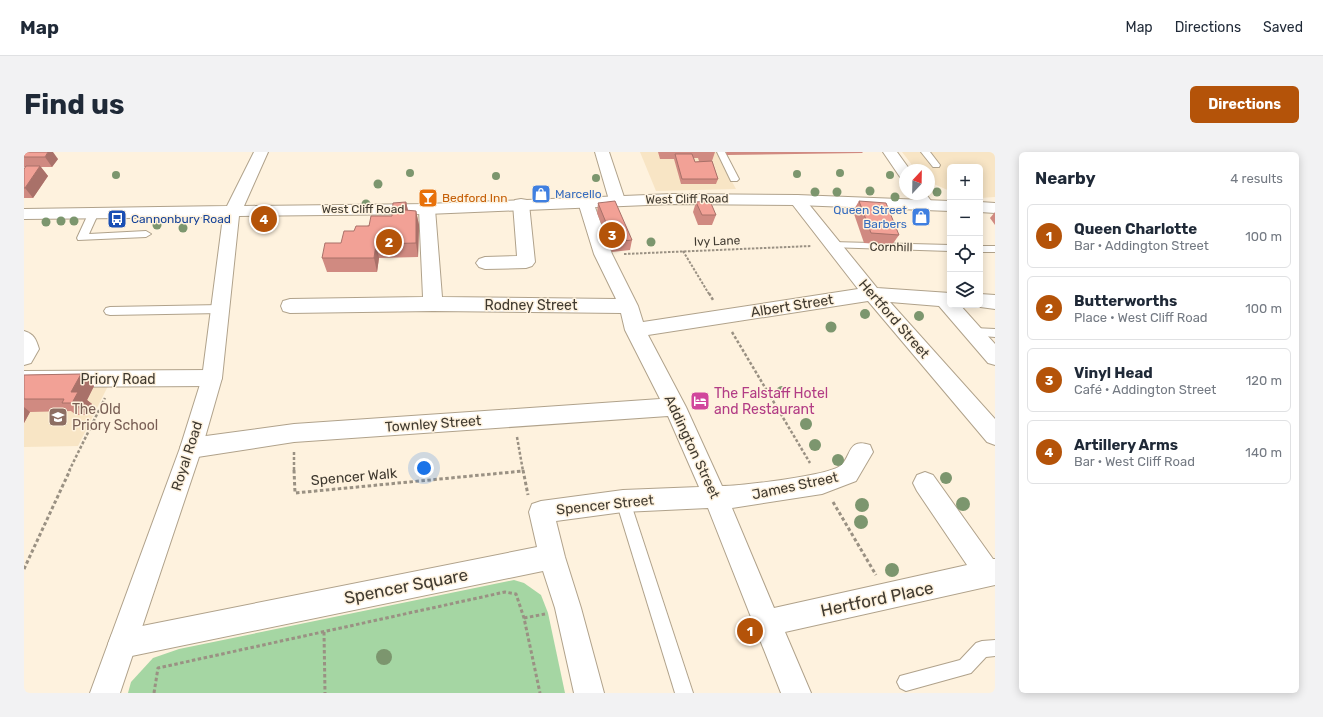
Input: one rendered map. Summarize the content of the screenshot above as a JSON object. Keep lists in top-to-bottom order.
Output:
{
  "streets": {
    "street": [
      "West Cliff Road",
      "Rodney Street",
      "Albert Street",
      "Hertford Street",
      "Priory Road",
      "Townley Street",
      "Addington Street",
      "Royal Road",
      "James Street",
      "Spencer Street",
      "Spencer Square",
      "Hertford Place"
    ],
    "lane": ["Cornhill"],
    "path": ["Ivy Lane", "Spencer Walk"]
  },
  "crossings": [
    ["West Cliff Road", "Hertford Street"],
    ["West Cliff Road", "Addington Street"],
    ["West Cliff Road", "Royal Road"],
    ["Ivy Lane", "Cornhill"],
    ["Ivy Lane", "Hertford Street"],
    ["Ivy Lane", "Addington Street"],
    ["Cornhill", "Hertford Street"],
    ["Rodney Street", "Addington Street"],
    ["Albert Street", "Hertford Street"],
    ["Albert Street", "Addington Street"],
    ["Priory Road", "Royal Road"],
    ["Townley Street", "Addington Street"],
    ["Townley Street", "Royal Road"],
    ["Townley Street", "Spencer Walk"],
    ["Addington Street", "James Street"],
    ["Addington Street", "Spencer Street"],
    ["Addington Street", "Hertford Place"],
    ["Royal Road", "Spencer Square"],
    ["James Street", "Spencer Street"],
    ["Spencer Street", "Spencer Square"]
  ],
  "places": {
    "shop": ["Marcello", "Queen Street Barbers"],
    "bar": ["Bedford Inn"],
    "bus stop": ["Cannonbury Road"],
    "hotel": ["The Falstaff Hotel and Restaurant"],
    "school or university": ["The Old Priory School"]
  },
  "north": "top",
  "page": {
    "header": "Map",
    "nav": ["Map", "Directions", "Saved"],
    "buttons": "Directions",
    "title": "Find us",
    "heading": ["Nearby", "4 results"],
    "map_buttons": ["+", "−"],
    "pins": [
      "4",
      "3",
      "2",
      "1"
    ],
    "list": [
      {
        "mark": "1",
        "name": "Queen Charlotte",
        "note": "Bar · Addington Street",
        "value": "100 m"
      },
      {
        "mark": "2",
        "name": "Butterworths",
        "note": "Place · West Cliff Road",
        "value": "100 m"
      },
      {
        "mark": "3",
        "name": "Vinyl Head",
        "note": "Café · Addington Street",
        "value": "120 m"
      },
      {
        "mark": "4",
        "name": "Artillery Arms",
        "note": "Bar · West Cliff Road",
        "value": "140 m"
      }
    ]
  }
}
